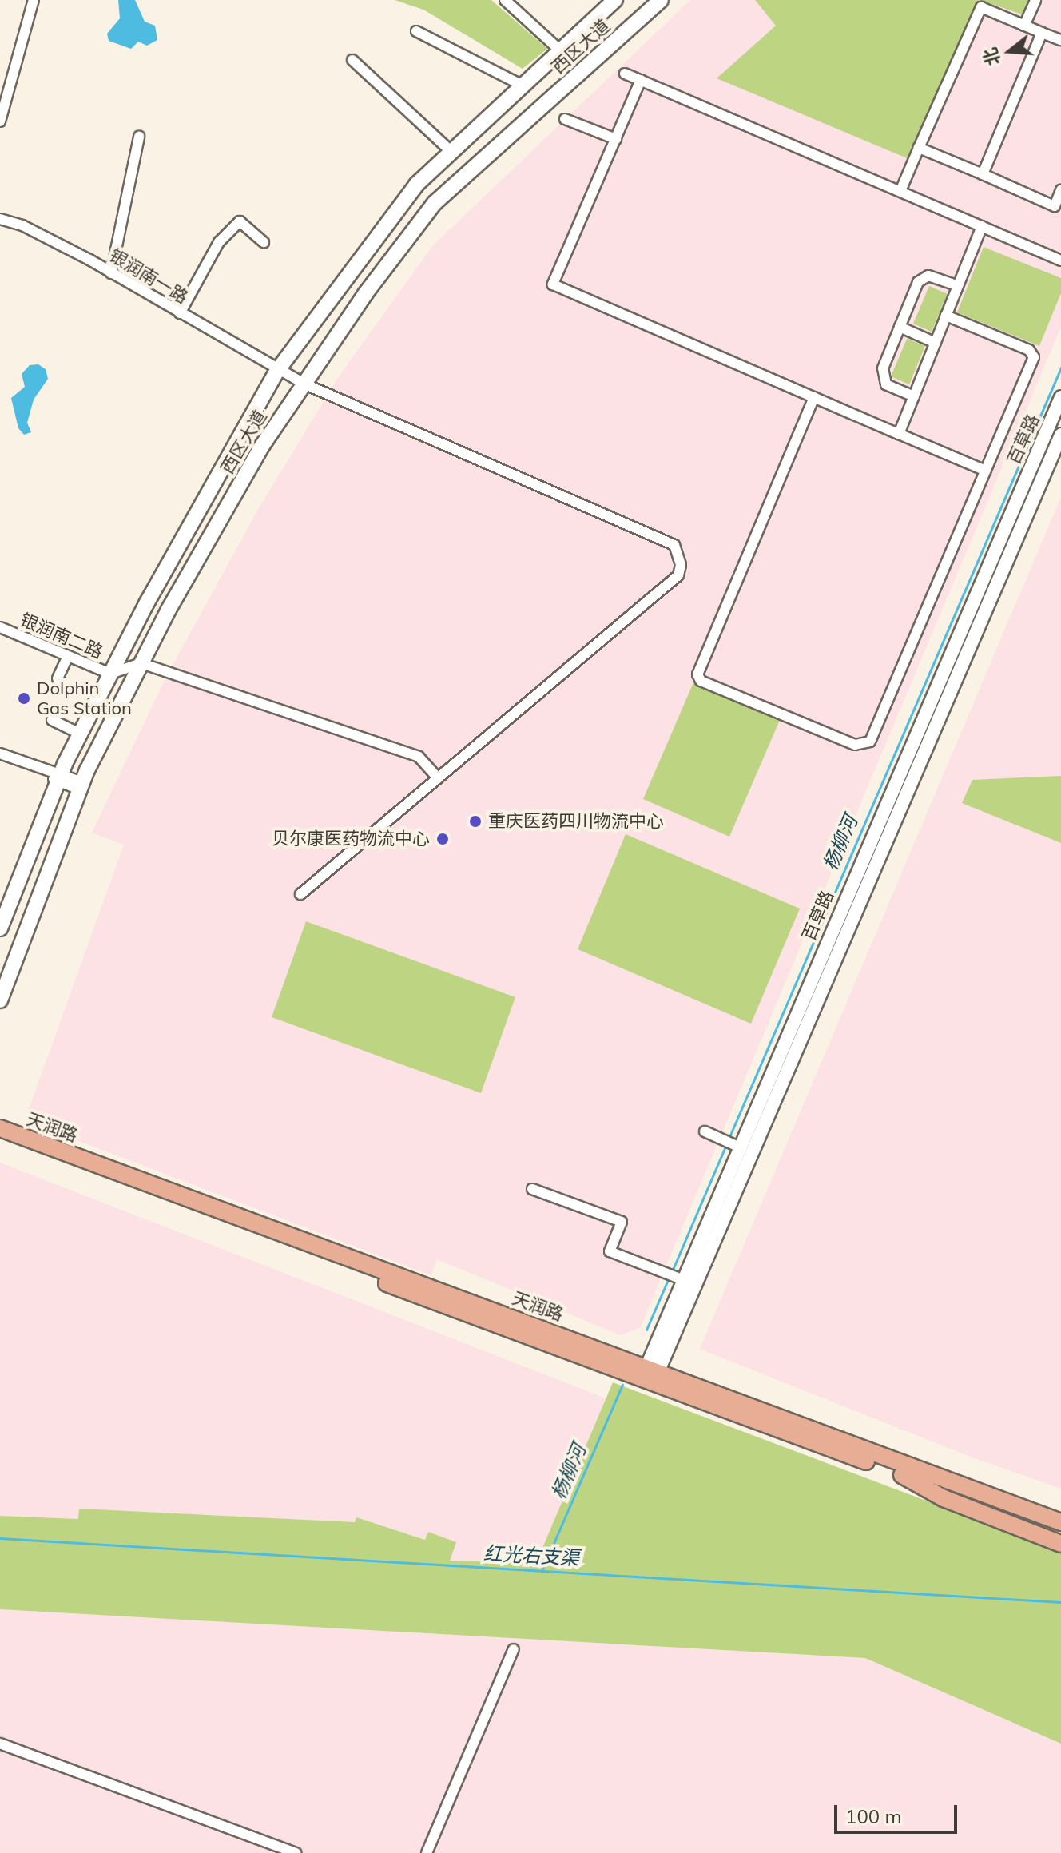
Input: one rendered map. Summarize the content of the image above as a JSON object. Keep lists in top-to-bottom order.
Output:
{
  "streets": {
    "main road": ["西区大道", "天润路"],
    "street": ["银润南一路", "百草路", "银润南二路"]
  },
  "crossings": [
    ["西区大道", "银润南一路"],
    ["西区大道", "银润南二路"],
    ["百草路", "天润路"]
  ],
  "water": ["杨柳河", "红光右支渠"],
  "places": ["Dolphin Gas Station", "重庆医药四川物流中心", "贝尔康医药物流中心"],
  "scale_bar": "100 m",
  "north": "left"
}
